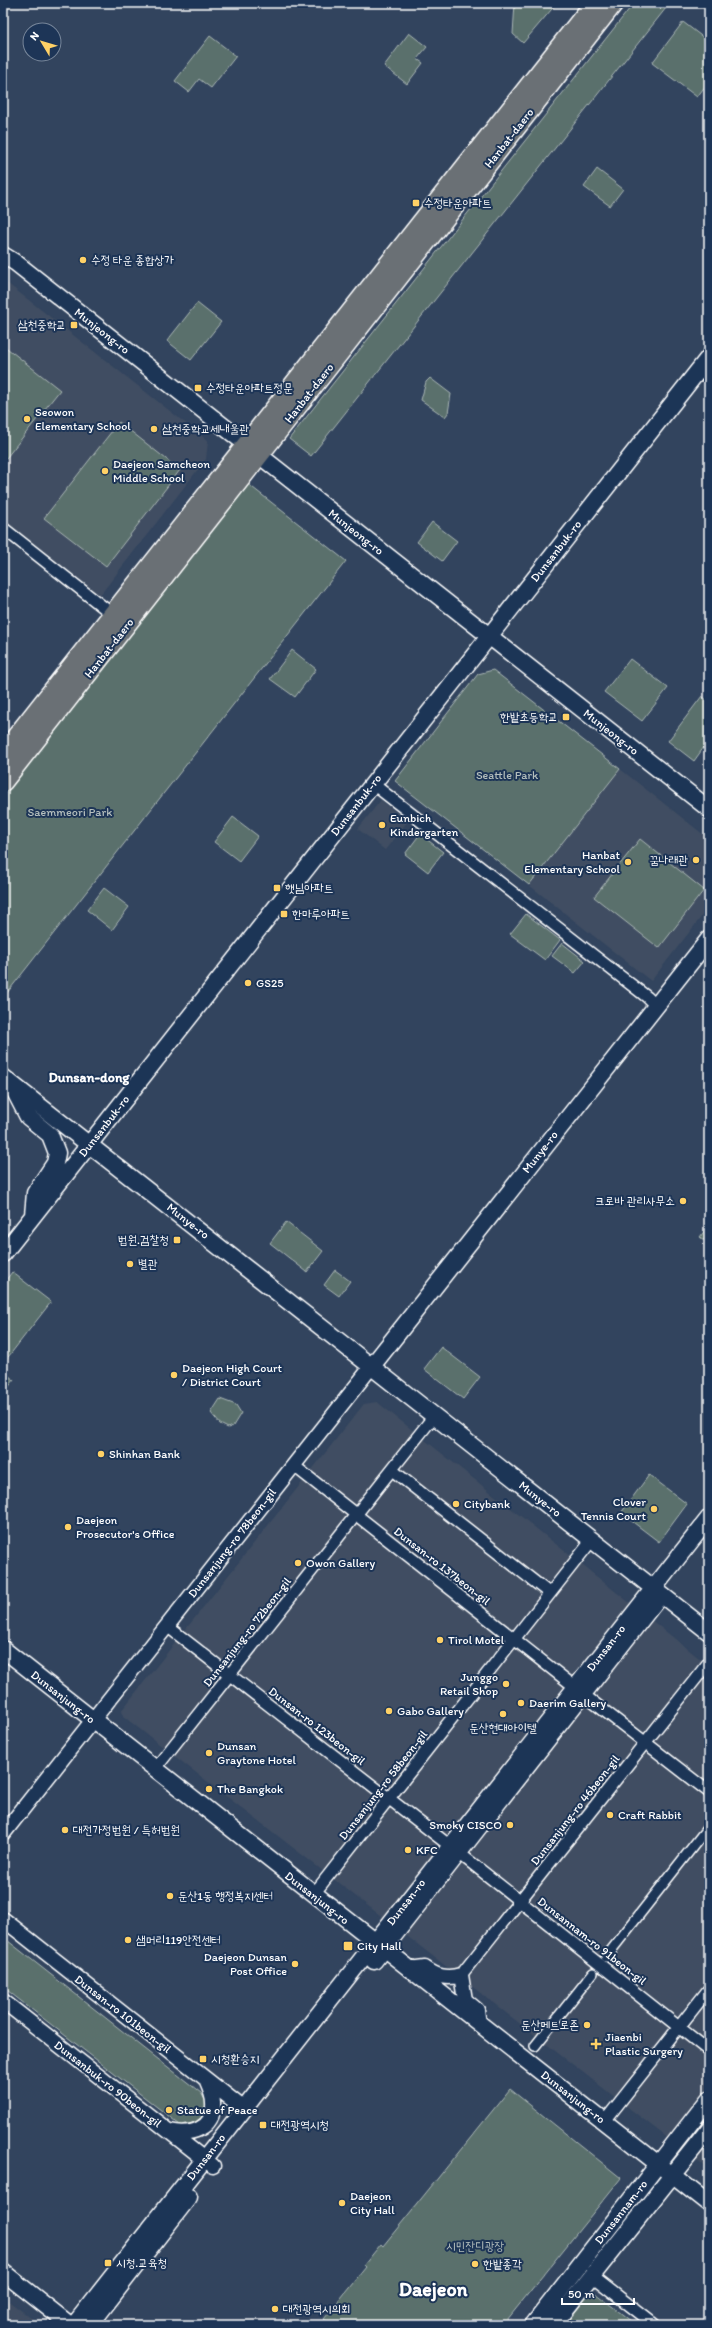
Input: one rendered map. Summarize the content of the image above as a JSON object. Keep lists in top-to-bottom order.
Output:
{
  "streets": {
    "main road": [
      "Hanbat-daero",
      "Munjeong-ro",
      "Dunsanbuk-ro",
      "Munye-ro",
      "Dunsan-ro",
      "Dunsanjung-ro",
      "Dunsannam-ro"
    ],
    "street": [
      "Dunsanjung-ro 78beon-gil",
      "Dunsan-ro 137beon-gil",
      "Dunsanjung-ro 72beon-gil",
      "Dunsan-ro 123beon-gil",
      "Dunsanjung-ro 58beon-gil",
      "Dunsanjung-ro 46beon-gil",
      "Dunsannam-ro 91beon-gil",
      "Dunsan-ro 101beon-gil",
      "Dunsanbuk-ro 90beon-gil"
    ]
  },
  "crossings": [
    ["Hanbat-daero", "Munjeong-ro"],
    ["Munjeong-ro", "Dunsanbuk-ro"],
    ["Dunsanbuk-ro", "Munye-ro"],
    ["Munye-ro", "Dunsanjung-ro 78beon-gil"],
    ["Munye-ro", "Dunsanjung-ro 72beon-gil"],
    ["Munye-ro", "Dunsan-ro"],
    ["Munye-ro", "Dunsanjung-ro 58beon-gil"],
    ["Dunsanjung-ro 78beon-gil", "Dunsan-ro 137beon-gil"],
    ["Dunsanjung-ro 78beon-gil", "Dunsanjung-ro"],
    ["Dunsanjung-ro 78beon-gil", "Dunsan-ro 123beon-gil"],
    ["Dunsan-ro 137beon-gil", "Dunsanjung-ro 72beon-gil"],
    ["Dunsan-ro 137beon-gil", "Dunsan-ro"],
    ["Dunsan-ro 137beon-gil", "Dunsanjung-ro 58beon-gil"],
    ["Dunsan-ro 137beon-gil", "Dunsanjung-ro 46beon-gil"],
    ["Dunsanjung-ro 72beon-gil", "Dunsanjung-ro"],
    ["Dunsanjung-ro 72beon-gil", "Dunsan-ro 123beon-gil"],
    ["Dunsan-ro", "Dunsanjung-ro"],
    ["Dunsan-ro", "Dunsan-ro 123beon-gil"],
    ["Dunsan-ro", "Dunsannam-ro 91beon-gil"],
    ["Dunsan-ro", "Dunsan-ro 101beon-gil"],
    ["Dunsan-ro", "Dunsanbuk-ro 90beon-gil"],
    ["Dunsanjung-ro", "Dunsanjung-ro 58beon-gil"],
    ["Dunsanjung-ro", "Dunsannam-ro"],
    ["Dunsan-ro 123beon-gil", "Dunsanjung-ro 58beon-gil"],
    ["Dunsan-ro 123beon-gil", "Dunsannam-ro 91beon-gil"],
    ["Dunsanjung-ro 46beon-gil", "Dunsannam-ro 91beon-gil"]
  ],
  "districts": ["Dunsan-dong", "Daejeon"],
  "parks": ["Seattle Park", "Saemmeori Park", "시민잔디광장"],
  "places": {
    "transit": [
      "수정타운아파트",
      "삼천중학교",
      "수정타운아파트정문",
      "한밭초등학교",
      "햇님아파트",
      "한마루아파트",
      "법원.검찰청",
      "City Hall",
      "시청환승지",
      "대전광역시청",
      "시청.교육청"
    ],
    "other": [
      "수정 타운 종합상가",
      "Seowon Elementary School",
      "삼천중학교세내울관",
      "Daejeon Samcheon Middle School",
      "Eunbich Kindergarten",
      "꿈나래관",
      "Hanbat Elementary School",
      "GS25",
      "크로바 관리사무소",
      "별관",
      "Daejeon High Court / District Court",
      "Shinhan Bank",
      "Citybank",
      "Clover Tennis Court",
      "Daejeon Prosecutor's Office",
      "Owon Gallery",
      "Tirol Motel",
      "Junggo Retail Shop",
      "Daerim Gallery",
      "Gabo Gallery",
      "둔산현대아이텔",
      "Dunsan Graytone Hotel",
      "The Bangkok",
      "Craft Rabbit",
      "Smoky CISCO",
      "대전가정법원 / 특허법원",
      "KFC",
      "둔산1동 행정복지센터",
      "샘머리119안전센터",
      "Daejeon Dunsan Post Office",
      "둔산메트로존",
      "Statue of Peace",
      "Daejeon City Hall",
      "한밭종각",
      "대전광역시의회"
    ],
    "health": ["Jiaenbi Plastic Surgery"]
  },
  "scale_bar": "50 m",
  "north": "top left"
}
